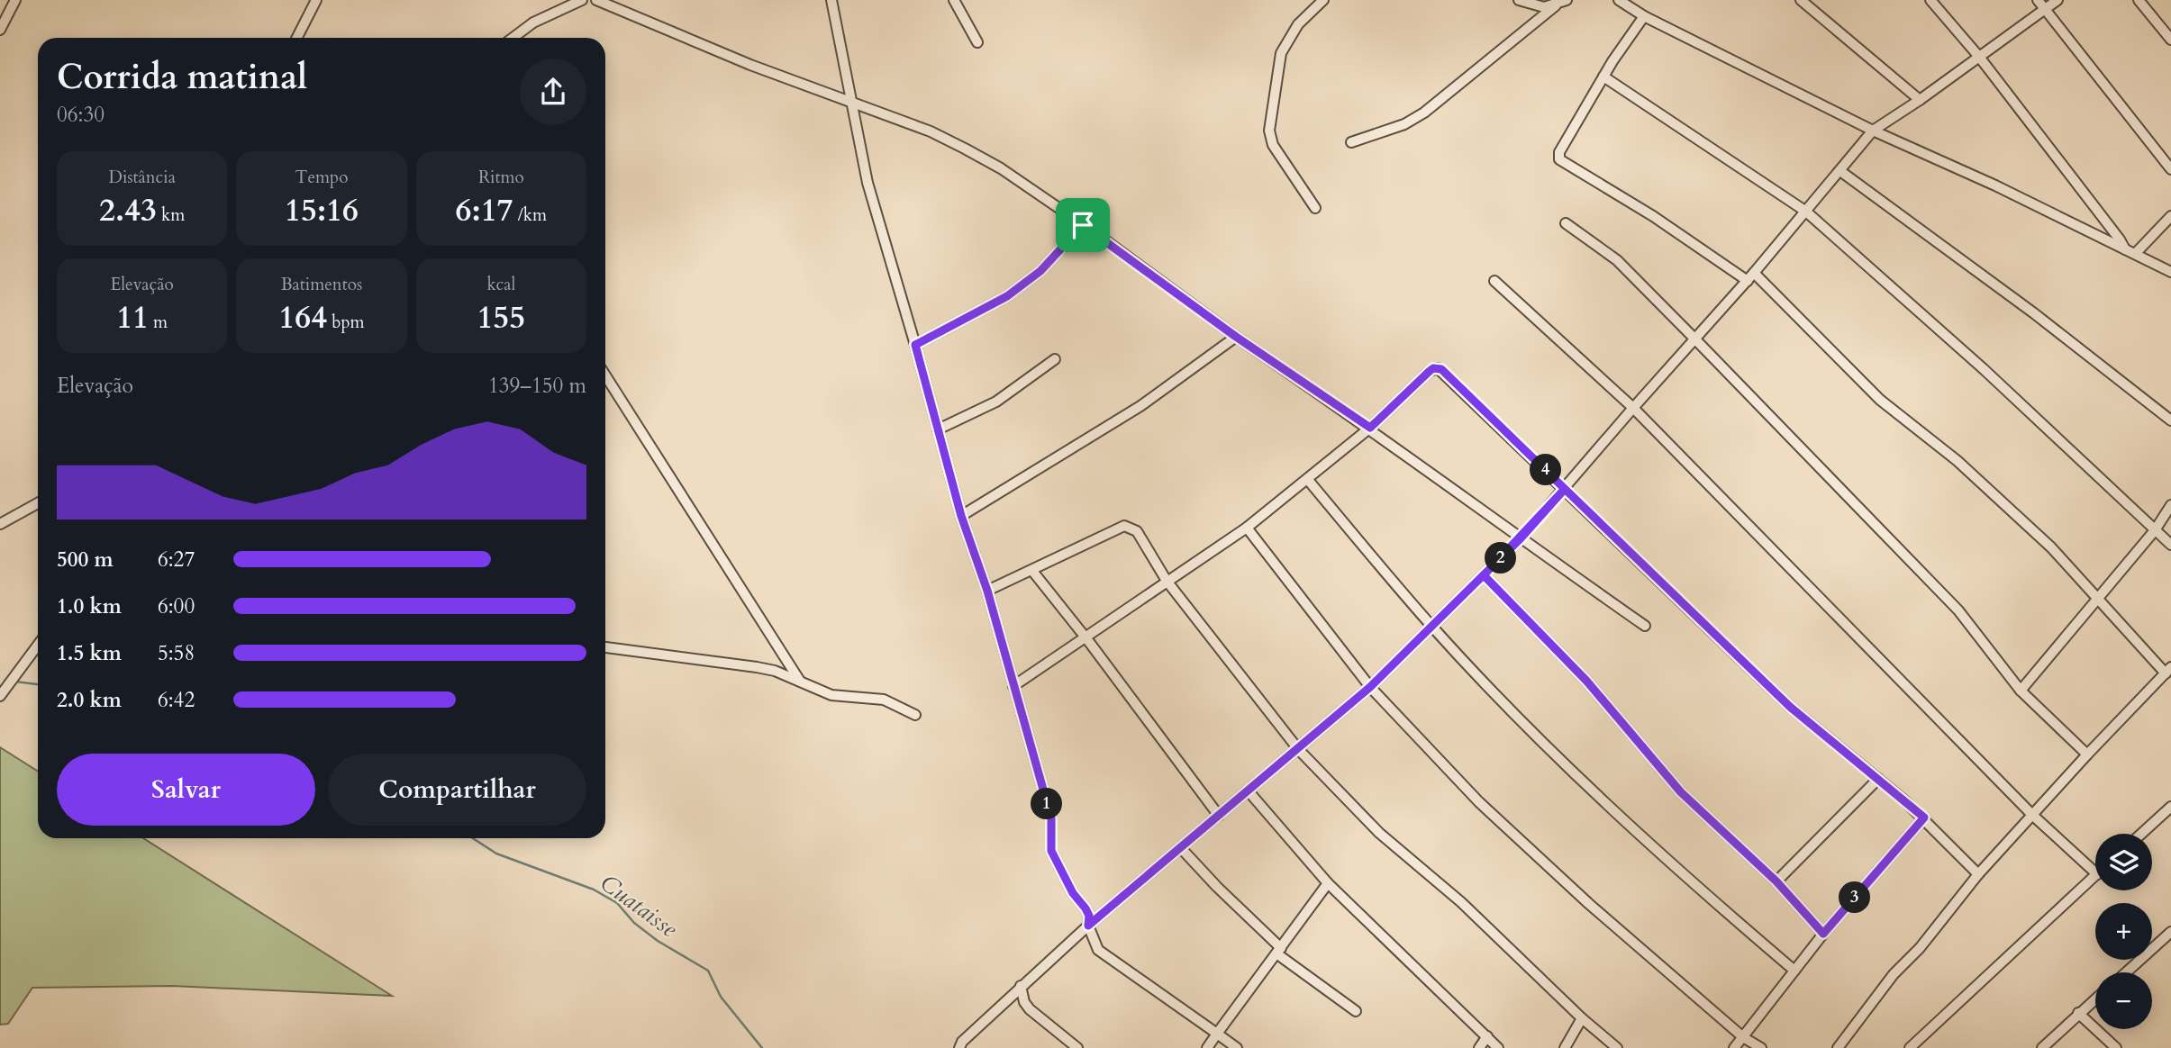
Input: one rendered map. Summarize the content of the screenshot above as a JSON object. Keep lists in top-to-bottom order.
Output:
{
  "water": ["Cuataisse"],
  "page": {
    "heading": ["Corrida matinal", "06:30"],
    "stats": [
      ["Distância", "2.43 km"],
      ["Tempo", "15:16"],
      ["Ritmo", "6:17 /km"],
      ["Elevação", "11 m"],
      ["Batimentos", "164 bpm"],
      ["kcal", "155"]
    ],
    "chart": ["Elevação", "139–150 m"],
    "pins": [
      "4",
      "2",
      "1",
      "3"
    ],
    "list": [
      {
        "name": "500 m",
        "note": "6:27"
      },
      {
        "name": "1.0 km",
        "note": "6:00"
      },
      {
        "name": "1.5 km",
        "note": "5:58"
      },
      {
        "name": "2.0 km",
        "note": "6:42"
      }
    ],
    "buttons": ["Salvar", "Compartilhar"],
    "map_buttons": ["+", "−"]
  }
}
